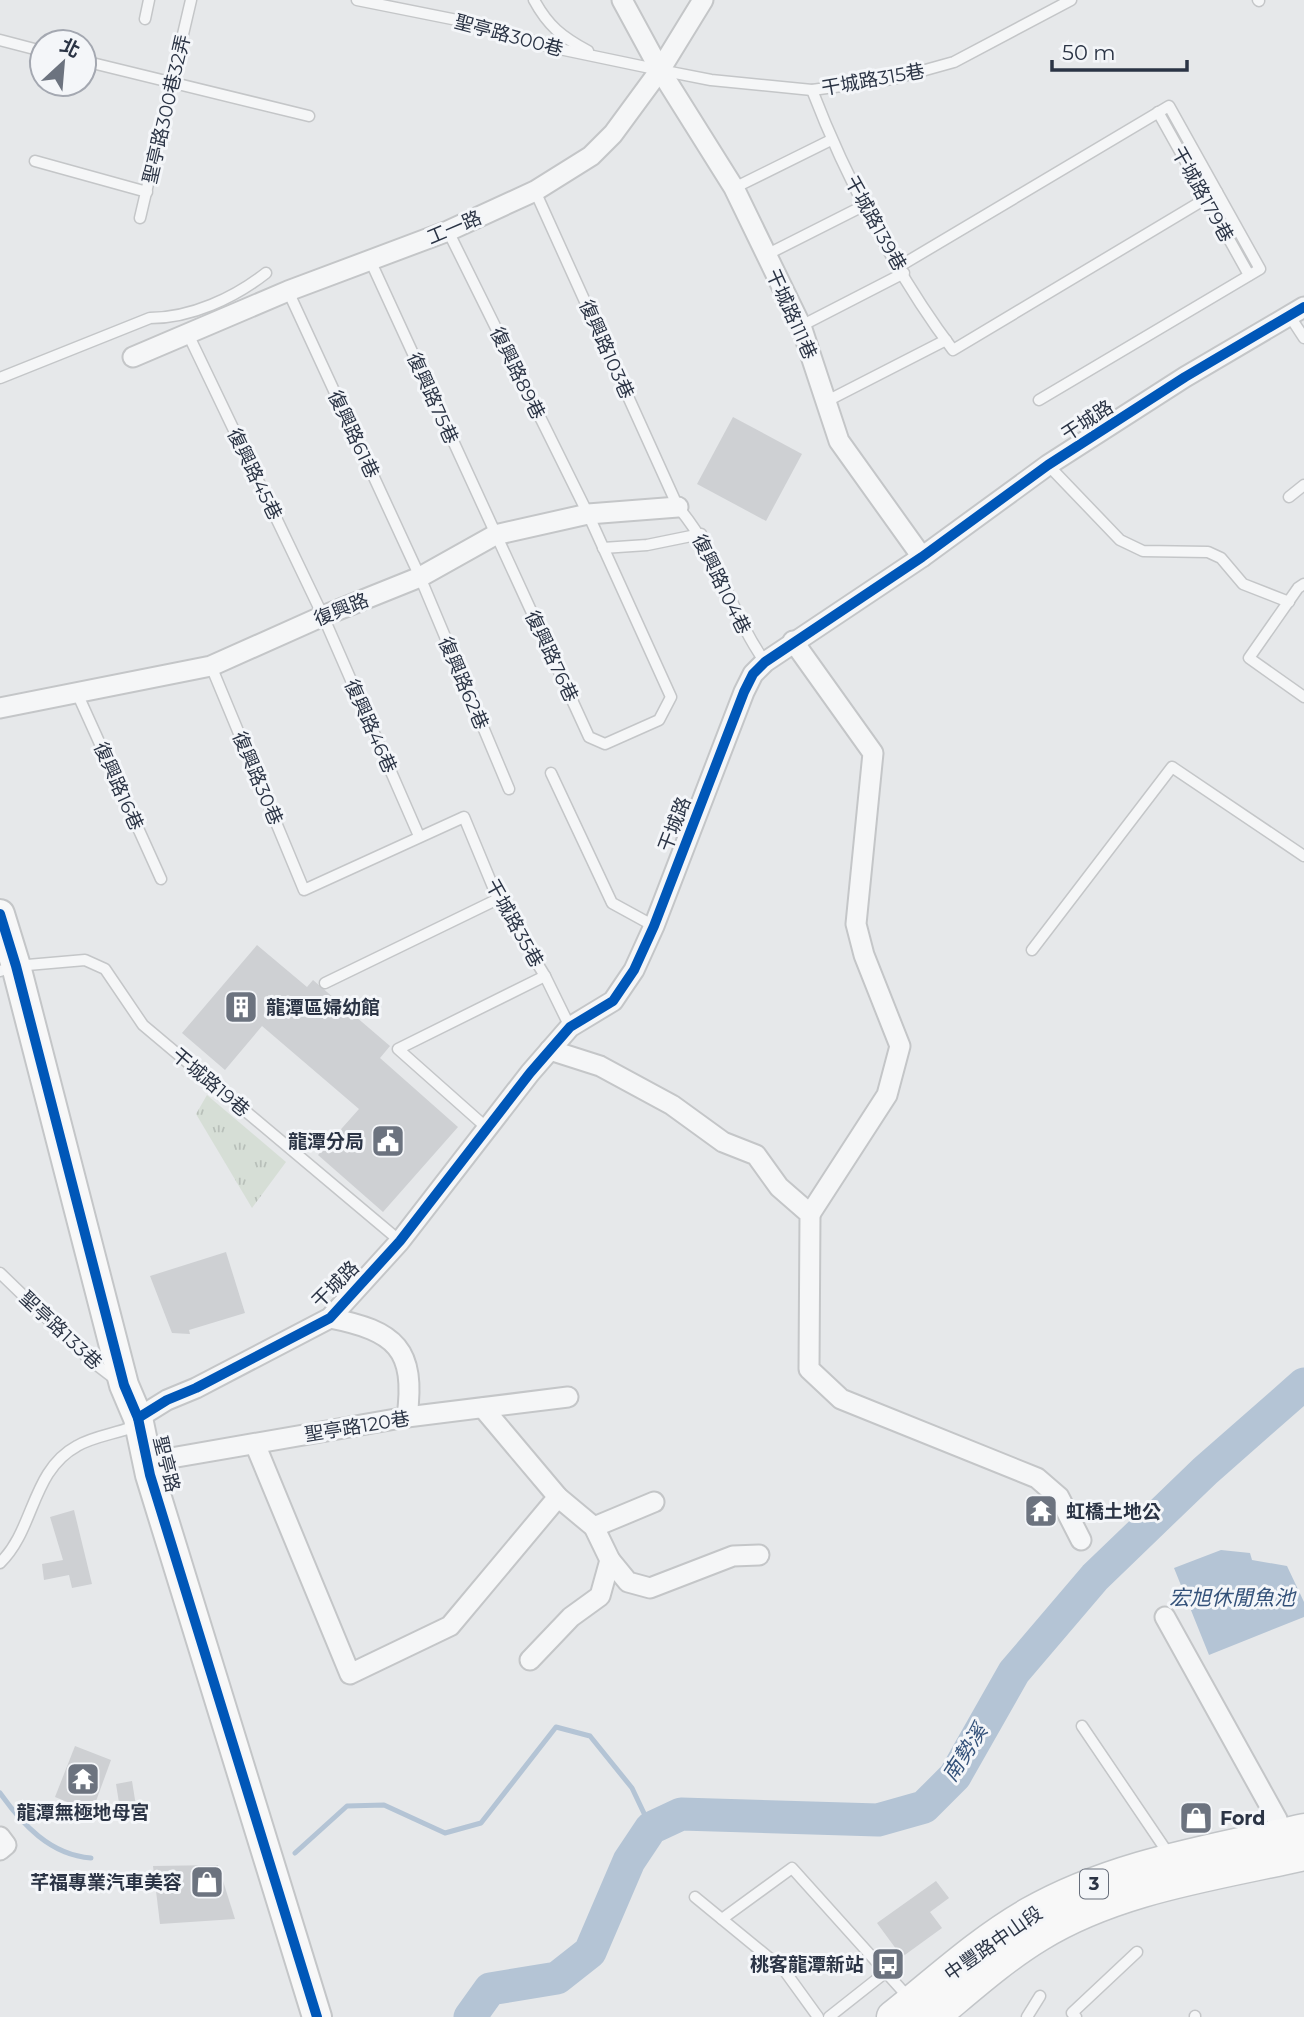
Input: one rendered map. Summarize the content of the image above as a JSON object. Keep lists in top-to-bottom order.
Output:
{
  "streets": {
    "main road": ["3", "中豐路中山段"],
    "street": [
      "工一路",
      "干城路111巷",
      "干城路",
      "復興路",
      "聖亭路120巷",
      "聖亭路"
    ],
    "lane": [
      "聖亭路300巷",
      "干城路315巷",
      "聖亭路300巷32弄",
      "干城路179巷",
      "干城路139巷",
      "復興路103巷",
      "復興路89巷",
      "復興路75巷",
      "復興路61巷",
      "復興路45巷",
      "復興路104巷",
      "復興路76巷",
      "復興路62巷",
      "復興路46巷",
      "復興路30巷",
      "復興路16巷",
      "干城路35巷",
      "干城路19巷",
      "聖亭路133巷"
    ]
  },
  "crossings": [
    ["聖亭路300巷", "干城路315巷"],
    ["聖亭路300巷", "工一路"],
    ["聖亭路300巷", "干城路111巷"],
    ["干城路315巷", "干城路139巷"],
    ["干城路315巷", "工一路"],
    ["干城路315巷", "干城路111巷"],
    ["干城路179巷", "干城路139巷"],
    ["工一路", "干城路111巷"],
    ["工一路", "復興路103巷"],
    ["工一路", "復興路89巷"],
    ["工一路", "復興路75巷"],
    ["工一路", "復興路61巷"],
    ["工一路", "復興路45巷"],
    ["干城路111巷", "干城路"],
    ["復興路103巷", "復興路104巷"],
    ["復興路103巷", "復興路"],
    ["復興路89巷", "復興路"],
    ["復興路89巷", "復興路76巷"],
    ["復興路75巷", "復興路"],
    ["復興路75巷", "復興路76巷"],
    ["干城路", "復興路104巷"],
    ["干城路", "干城路35巷"],
    ["干城路", "干城路19巷"],
    ["干城路", "聖亭路"],
    ["復興路61巷", "復興路"],
    ["復興路61巷", "復興路62巷"],
    ["復興路45巷", "復興路"],
    ["復興路45巷", "復興路46巷"],
    ["復興路104巷", "復興路"],
    ["復興路", "復興路76巷"],
    ["復興路", "復興路62巷"],
    ["復興路", "復興路46巷"],
    ["復興路", "復興路30巷"],
    ["復興路", "復興路16巷"],
    ["復興路46巷", "復興路30巷"],
    ["復興路46巷", "干城路35巷"],
    ["復興路30巷", "干城路35巷"],
    ["干城路19巷", "聖亭路"],
    ["聖亭路133巷", "聖亭路"],
    ["聖亭路120巷", "聖亭路"]
  ],
  "water": ["宏旭休閒魚池", "南勢溪"],
  "places": {
    "building": ["龍潭區婦幼館"],
    "public building": ["龍潭分局"],
    "temple": ["虹橋土地公", "龍潭無極地母宮"],
    "shop": ["Ford", "芊福專業汽車美容"],
    "bus stop": ["桃客龍潭新站"]
  },
  "scale_bar": "50 m",
  "north": "top right"
}
